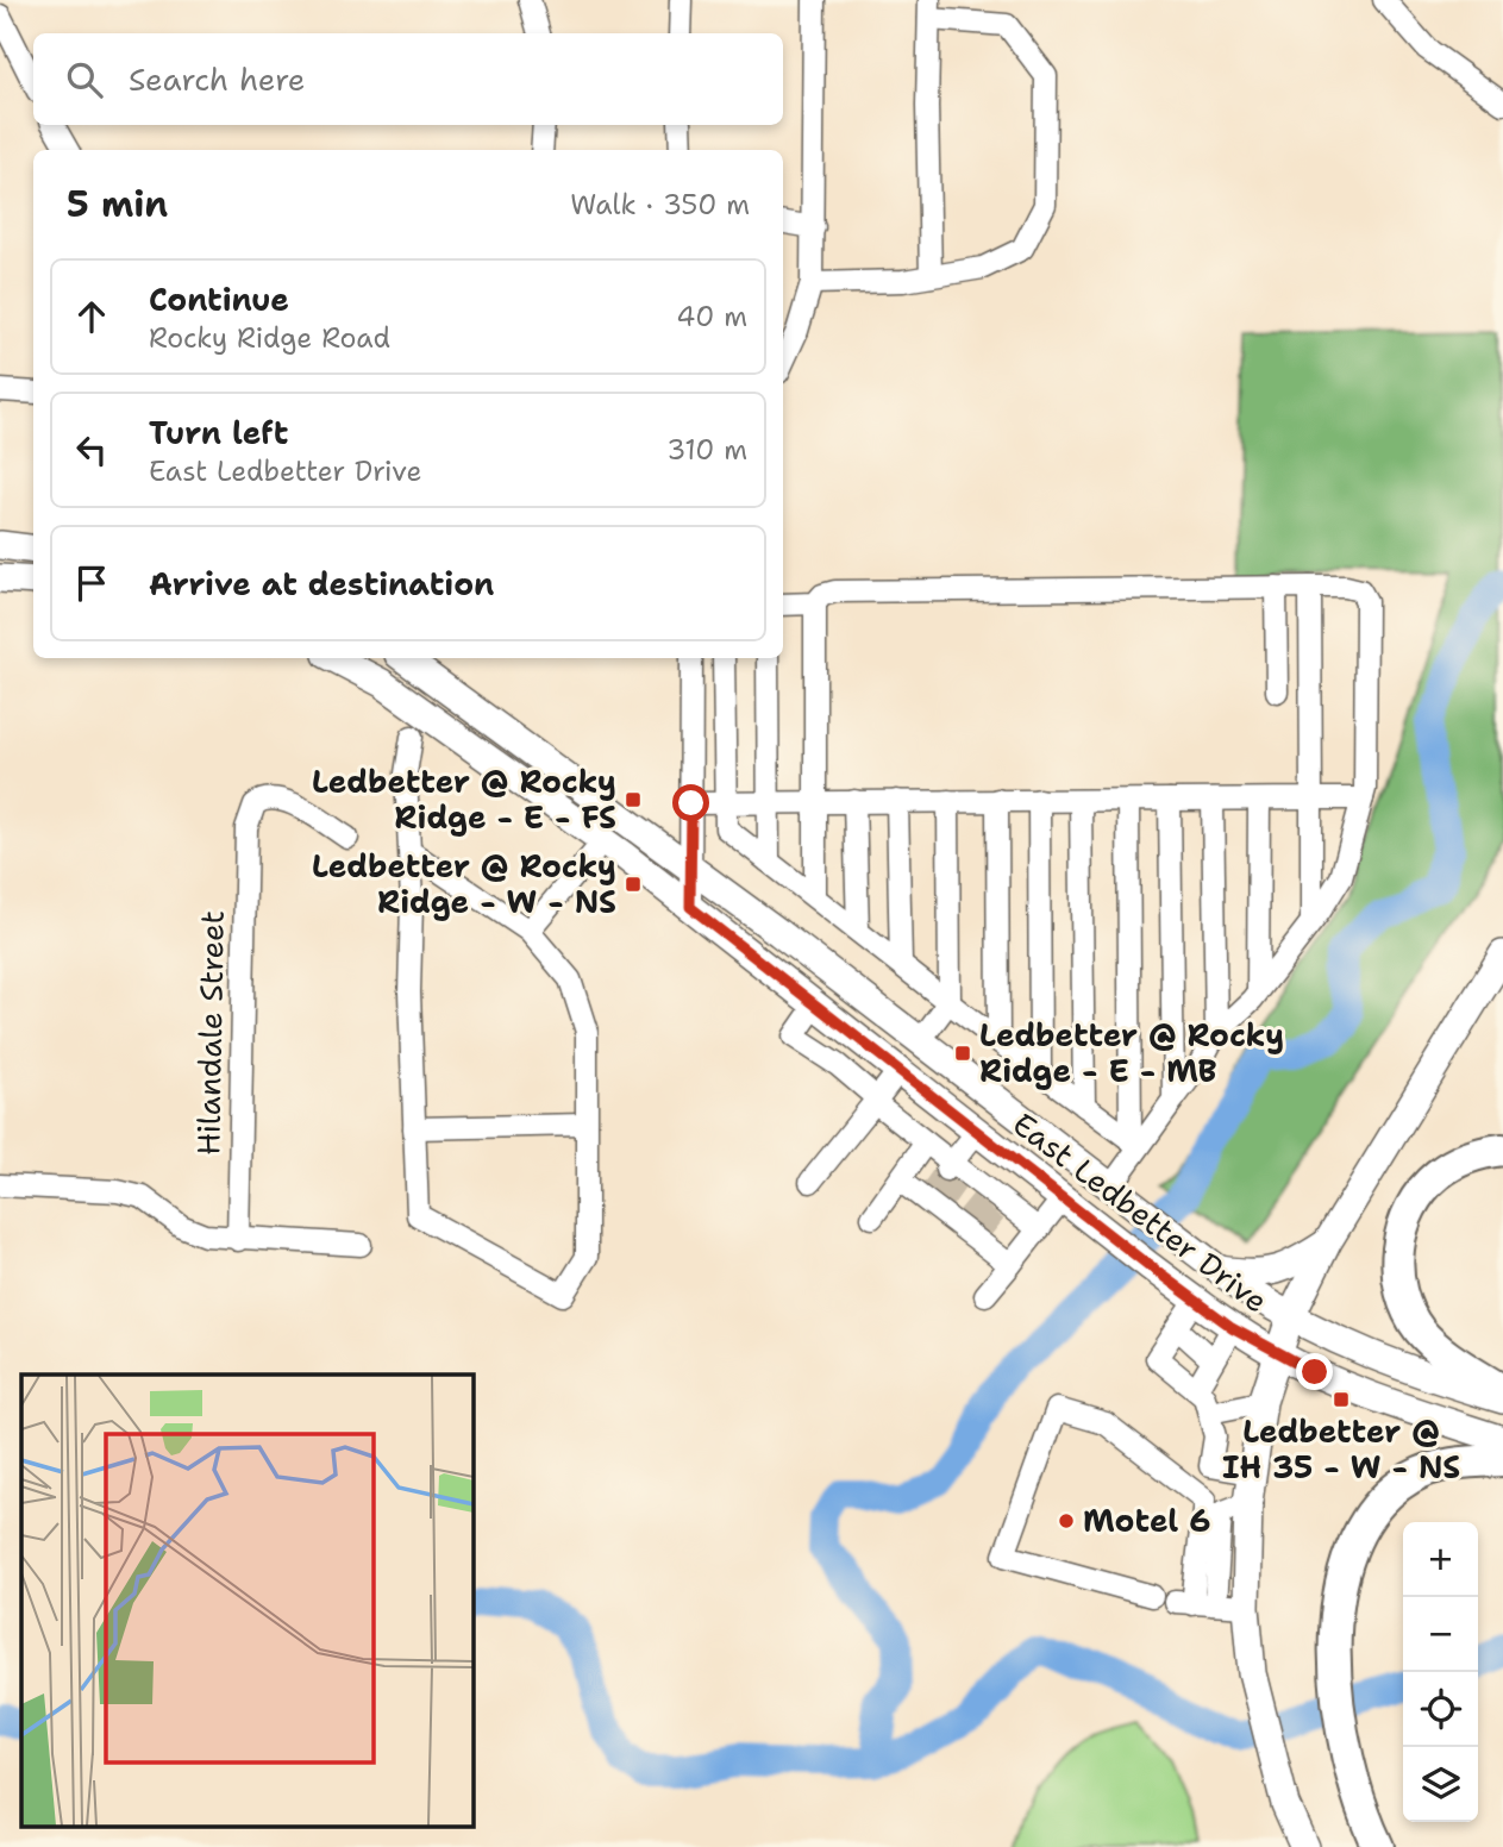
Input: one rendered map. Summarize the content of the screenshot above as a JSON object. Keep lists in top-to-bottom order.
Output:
{
  "streets": {
    "main road": ["East Ledbetter Drive"],
    "street": ["Hilandale Street"]
  },
  "places": {
    "transit": [
      "Ledbetter @ Rocky Ridge - E - FS",
      "Ledbetter @ Rocky Ridge - W - NS",
      "Ledbetter @ Rocky Ridge - E - MB",
      "Ledbetter @ IH 35 - W - NS"
    ],
    "other": ["Motel 6"]
  },
  "page": {
    "search": "Search here",
    "heading": ["5 min", "Walk · 350 m"],
    "list": [
      ["Continue", "Rocky Ridge Road", "40 m"],
      ["Turn left", "East Ledbetter Drive", "310 m"],
      "Arrive at destination"
    ],
    "map_buttons": ["+", "−"]
  }
}
